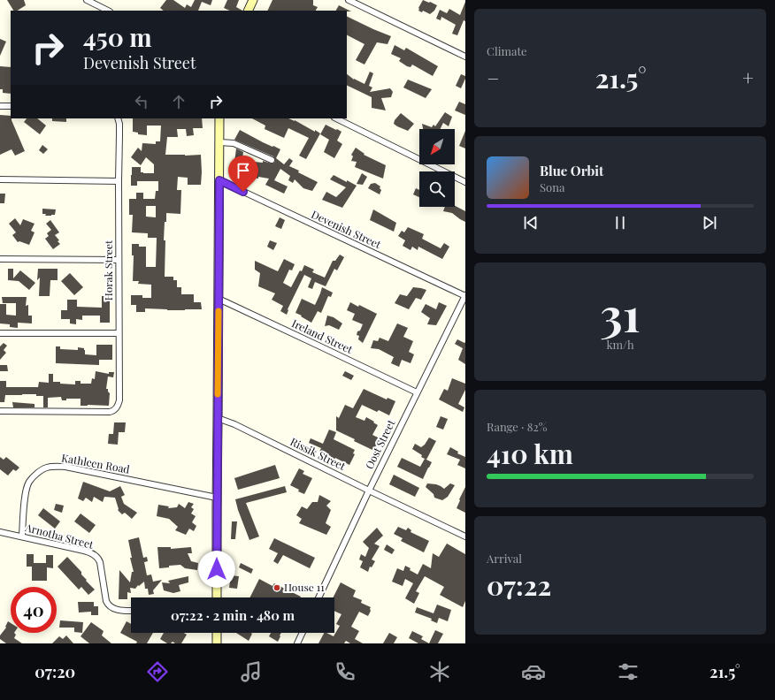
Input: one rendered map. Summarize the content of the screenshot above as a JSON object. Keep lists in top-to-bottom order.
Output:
{
  "streets": {
    "street": [
      "Devenish Street",
      "Horak Street",
      "Ireland Street",
      "Oost Street",
      "Rissik Street",
      "Kathleen Road",
      "Arnotha Street"
    ]
  },
  "crossings": [
    ["Devenish Street", "Oost Street"],
    ["Ireland Street", "Oost Street"],
    ["Oost Street", "Rissik Street"],
    ["Kathleen Road", "Arnotha Street"]
  ],
  "places": ["House 11"],
  "north": "bottom left",
  "page": {
    "tile": [
      "Climate",
      ["31", "km/h"],
      ["Range · 82%", "410 km"],
      ["Arrival", "07:22"]
    ],
    "turn": ["450 m", "Devenish Street"],
    "heat": ["−", "21.5°", "+"],
    "song": ["Blue Orbit", "Sona"],
    "limit": "40",
    "trip": "07:22 · 2 min · 480 m",
    "tabs": ["07:20", "21.5°"]
  }
}
